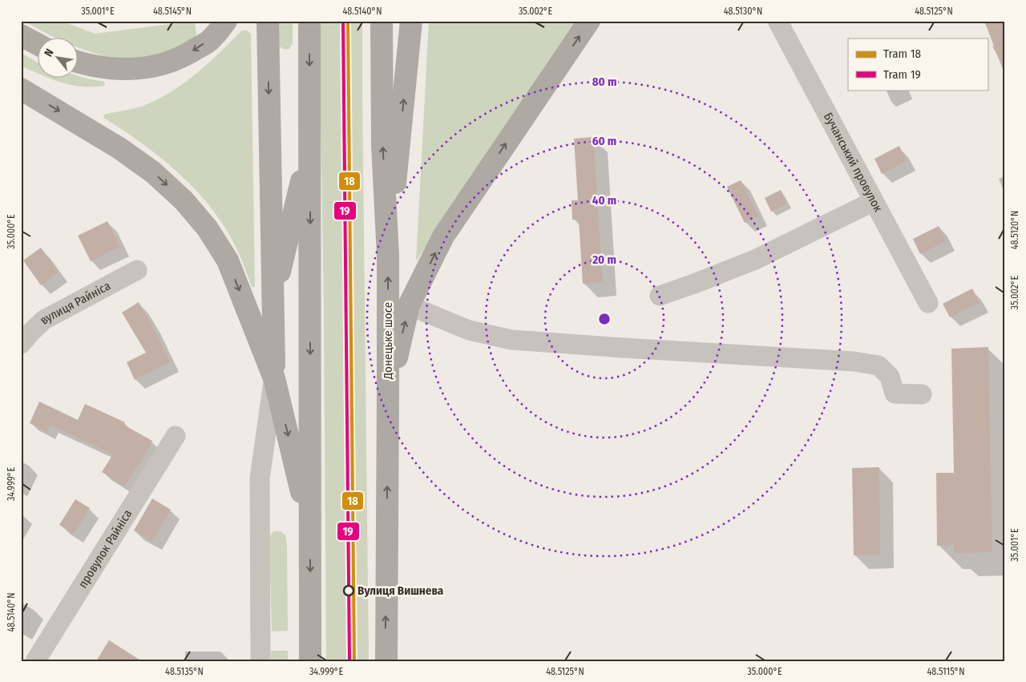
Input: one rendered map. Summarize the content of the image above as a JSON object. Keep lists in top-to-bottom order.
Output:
{
  "streets": {
    "highway": ["Донецьке шосе"],
    "street": ["Бучанський провулок", "вулиця Райніса", "провулок Райніса"]
  },
  "places": ["Вулиця Вишнева"],
  "lines": ["tram line 18", "tram line 19"],
  "legend": ["Tram 18", "Tram 19"],
  "north": "top left",
  "coordinates": [
    "35.001°E",
    "48.5145°N",
    "48.5140°N",
    "35.002°E",
    "48.5130°N",
    "48.5125°N",
    "48.5120°N",
    "35.000°E",
    "34.999°E",
    "48.5135°N",
    "48.5115°N"
  ],
  "rings": [
    "80 m",
    "60 m",
    "40 m",
    "20 m"
  ]
}
